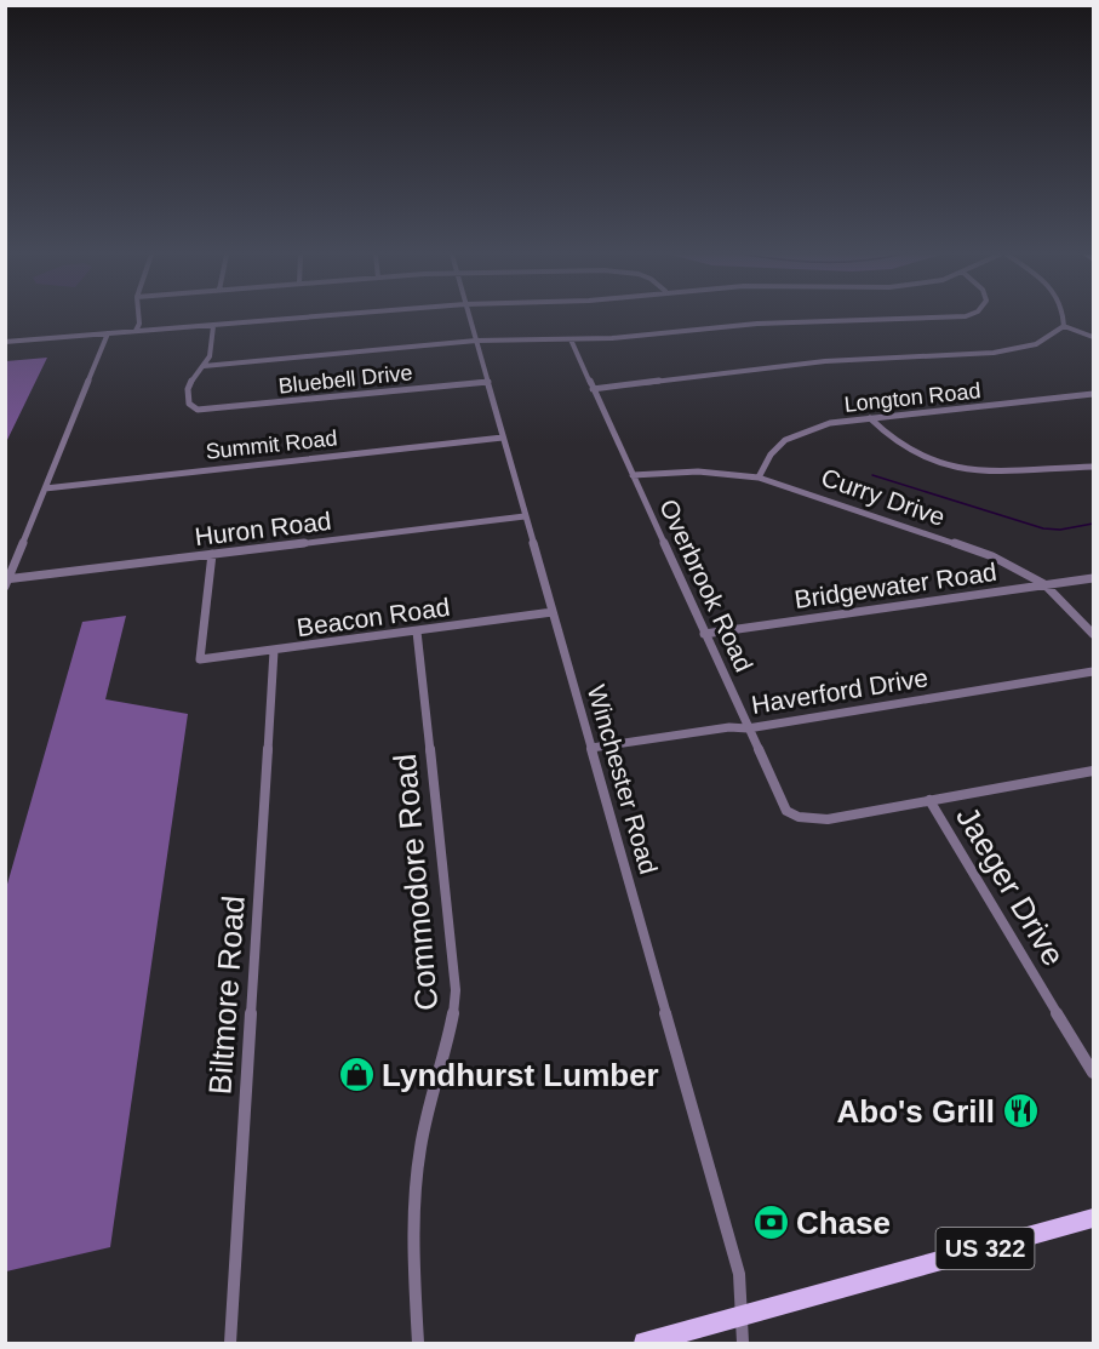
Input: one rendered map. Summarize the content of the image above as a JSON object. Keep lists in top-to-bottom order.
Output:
{
  "streets": {
    "main road": ["US 322"],
    "street": [
      "Bluebell Drive",
      "Longton Road",
      "Summit Road",
      "Curry Drive",
      "Huron Road",
      "Overbrook Road",
      "Bridgewater Road",
      "Beacon Road",
      "Haverford Drive",
      "Winchester Road",
      "Commodore Road",
      "Jaeger Drive",
      "Biltmore Road"
    ]
  },
  "crossings": [
    ["Bluebell Drive", "Winchester Road"],
    ["Longton Road", "Curry Drive"],
    ["Summit Road", "Winchester Road"],
    ["Curry Drive", "Overbrook Road"],
    ["Curry Drive", "Bridgewater Road"],
    ["Huron Road", "Beacon Road"],
    ["Huron Road", "Winchester Road"],
    ["Overbrook Road", "Bridgewater Road"],
    ["Overbrook Road", "Haverford Drive"],
    ["Overbrook Road", "Jaeger Drive"],
    ["Beacon Road", "Winchester Road"],
    ["Beacon Road", "Commodore Road"],
    ["Beacon Road", "Biltmore Road"],
    ["Haverford Drive", "Winchester Road"],
    ["Winchester Road", "US 322"]
  ],
  "places": {
    "shop": ["Lyndhurst Lumber"],
    "restaurant": ["Abo's Grill"],
    "bank": ["Chase"]
  }
}
